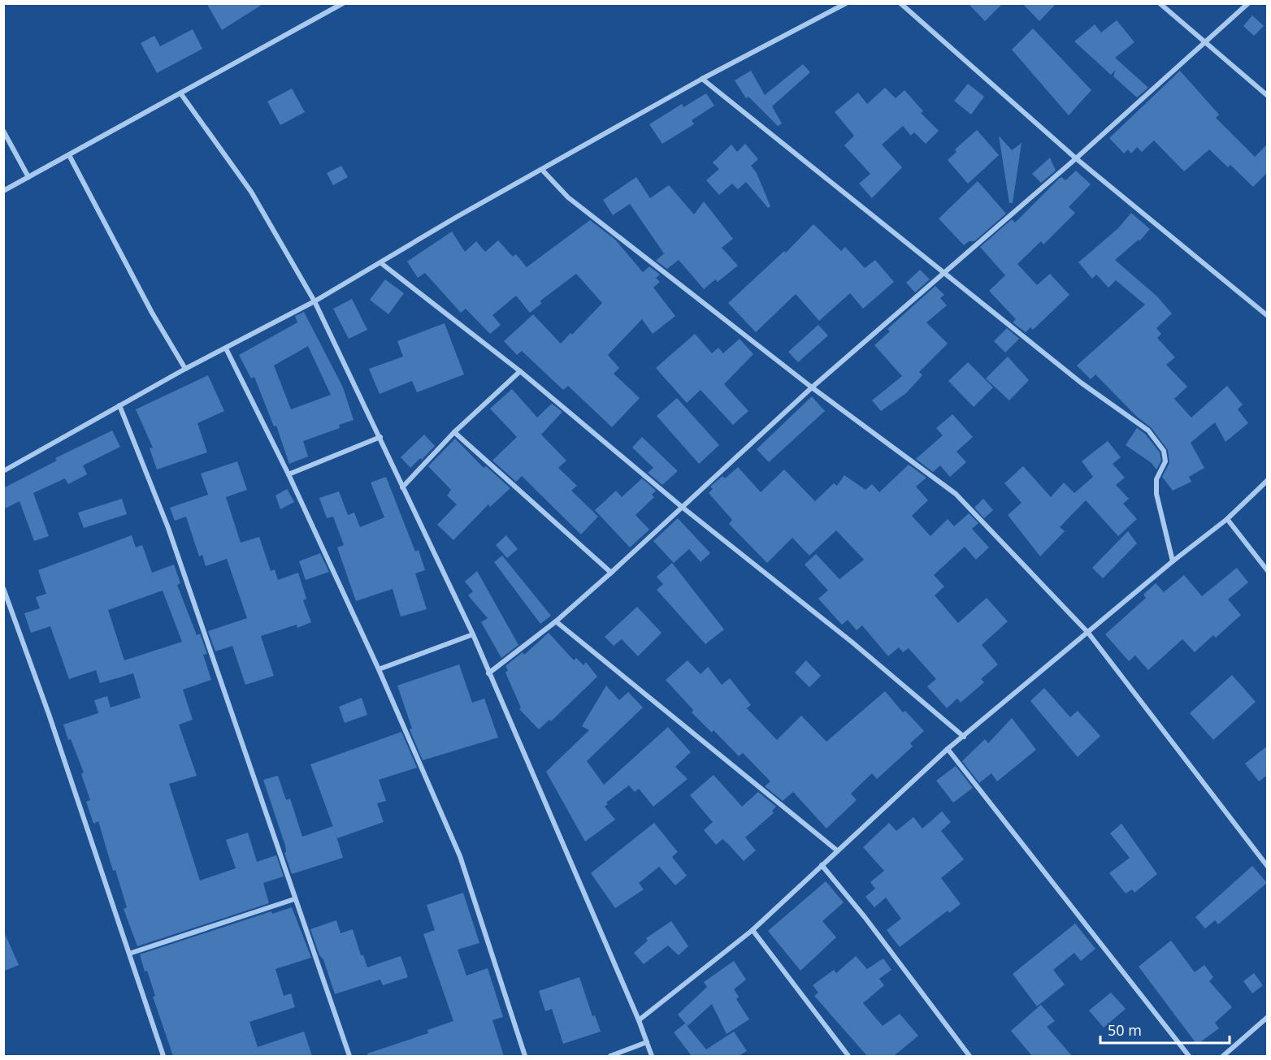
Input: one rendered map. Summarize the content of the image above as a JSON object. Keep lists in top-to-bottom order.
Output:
{
  "scale_bar": "50 m"
}
